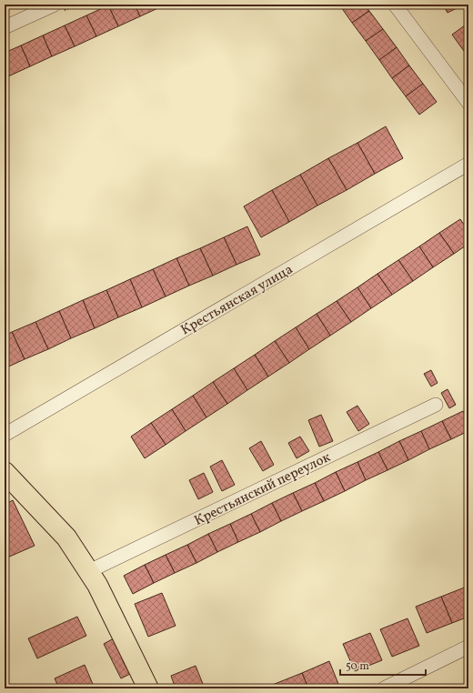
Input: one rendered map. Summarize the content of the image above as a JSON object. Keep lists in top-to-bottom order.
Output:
{
  "streets": {
    "street": ["Крестьянская улица", "Крестьянский переулок"]
  },
  "scale_bar": "50 m"
}
